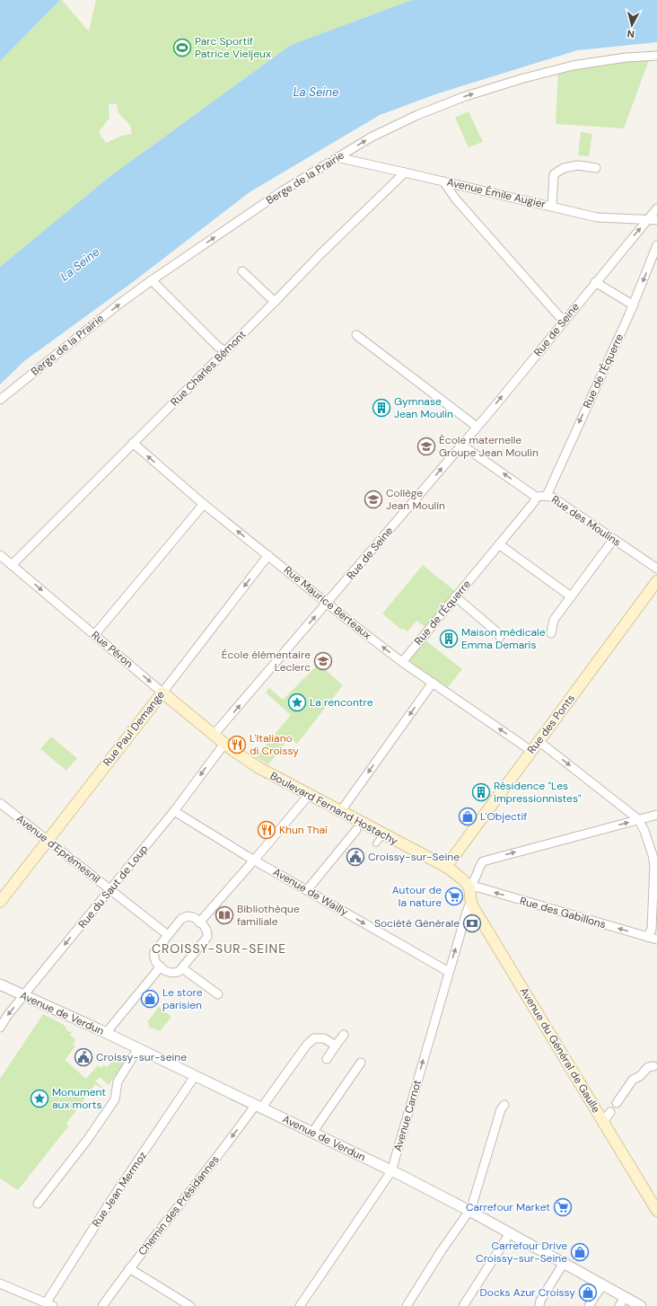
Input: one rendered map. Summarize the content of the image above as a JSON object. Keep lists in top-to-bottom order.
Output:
{
  "streets": {
    "main road": [
      "Rue Péron",
      "Rue des Ponts",
      "Rue Paul Demange",
      "Boulevard Fernand Hostachy",
      "Avenue du Général de Gaulle"
    ],
    "street": [
      "Berge de la Prairie",
      "Avenue Émile Augier",
      "Rue de Seine",
      "Rue Charles Bémont",
      "Rue de l'Équerre",
      "Rue des Moulins",
      "Rue Maurice Berteaux",
      "Avenue d'Eprémesnil",
      "Rue du Saut de Loup",
      "Avenue de Wailly",
      "Rue des Gabillons",
      "Avenue de Verdun",
      "Avenue Carnot",
      "Rue Jean Mermoz",
      "Chemin des Présidannes"
    ]
  },
  "crossings": [
    ["Berge de la Prairie", "Avenue Émile Augier"],
    ["Avenue Émile Augier", "Rue de Seine"],
    ["Avenue Émile Augier", "Rue Charles Bémont"],
    ["Rue de Seine", "Rue des Moulins"],
    ["Rue de Seine", "Rue Maurice Berteaux"],
    ["Rue de Seine", "Rue Péron"],
    ["Rue Charles Bémont", "Rue Maurice Berteaux"],
    ["Rue Charles Bémont", "Rue Péron"],
    ["Rue de l'Équerre", "Rue des Moulins"],
    ["Rue de l'Équerre", "Rue Maurice Berteaux"],
    ["Rue Maurice Berteaux", "Rue des Ponts"],
    ["Rue Maurice Berteaux", "Rue Paul Demange"],
    ["Rue Péron", "Rue Paul Demange"],
    ["Rue Péron", "Boulevard Fernand Hostachy"],
    ["Rue Péron", "Rue du Saut de Loup"],
    ["Rue des Ponts", "Boulevard Fernand Hostachy"],
    ["Rue Paul Demange", "Avenue d'Eprémesnil"],
    ["Boulevard Fernand Hostachy", "Rue du Saut de Loup"],
    ["Boulevard Fernand Hostachy", "Rue des Gabillons"],
    ["Boulevard Fernand Hostachy", "Avenue du Général de Gaulle"],
    ["Avenue d'Eprémesnil", "Rue du Saut de Loup"],
    ["Rue du Saut de Loup", "Avenue de Wailly"],
    ["Rue du Saut de Loup", "Avenue de Verdun"],
    ["Avenue de Wailly", "Avenue Carnot"],
    ["Rue des Gabillons", "Avenue du Général de Gaulle"],
    ["Avenue de Verdun", "Avenue Carnot"],
    ["Avenue de Verdun", "Rue Jean Mermoz"],
    ["Avenue de Verdun", "Chemin des Présidannes"],
    ["Avenue du Général de Gaulle", "Avenue Carnot"]
  ],
  "one_way": [
    "Berge de la Prairie",
    "Rue de Seine",
    "Rue de l'Équerre",
    "Rue des Moulins",
    "Rue Maurice Berteaux",
    "Rue Péron",
    "Rue Paul Demange",
    "Rue du Saut de Loup",
    "Avenue de Wailly",
    "Rue des Gabillons",
    "Avenue Carnot",
    "Chemin des Présidannes"
  ],
  "districts": ["CROISSY-SUR-SEINE"],
  "water": ["La Seine"],
  "places": {
    "sports": ["Parc Sportif Patrice Vieljeux"],
    "building": ["Gymnase Jean Moulin", "Maison médicale Emma Demaris", "Résidence \"Les impressionnistes\""],
    "school or university": ["École maternelle Groupe Jean Moulin", "Collège Jean Moulin", "École élémentaire Leclerc"],
    "place": ["La rencontre", "Monument aux morts"],
    "restaurant": ["L'Italiano di Croissy", "Khun Thaï"],
    "shop": [
      "L'Objectif",
      "Le store parisien",
      "Carrefour Drive Croissy-sur-Seine",
      "Docks Azur Croissy"
    ],
    "public building": ["Croissy-sur-Seine", "Croissy-sur-seine"],
    "supermarket": ["Autour de la nature", "Carrefour Market"],
    "library": ["Bibliothèque familiale"],
    "bank": ["Société Générale"]
  },
  "north": "bottom"
}
